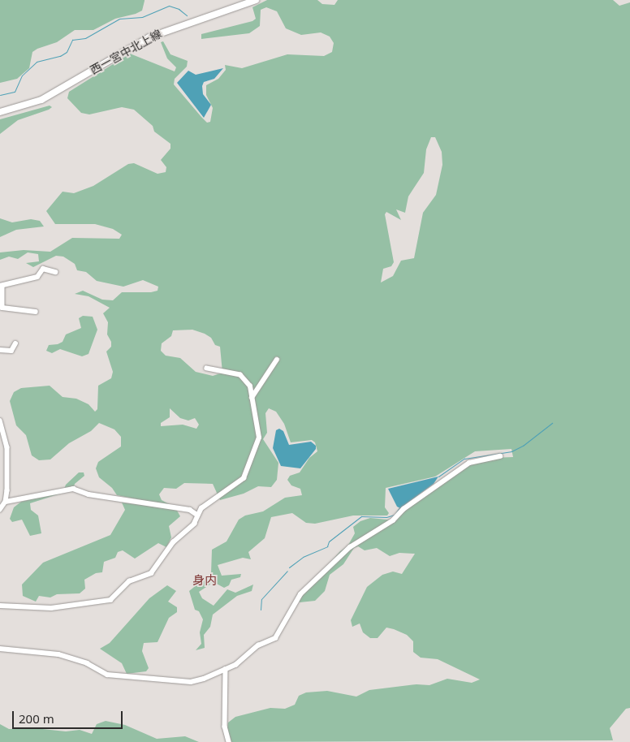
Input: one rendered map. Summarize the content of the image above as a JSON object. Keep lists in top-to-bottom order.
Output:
{
  "streets": {
    "main road": ["西一宮中北上線"]
  },
  "districts": ["身内"],
  "scale_bar": "200 m"
}
